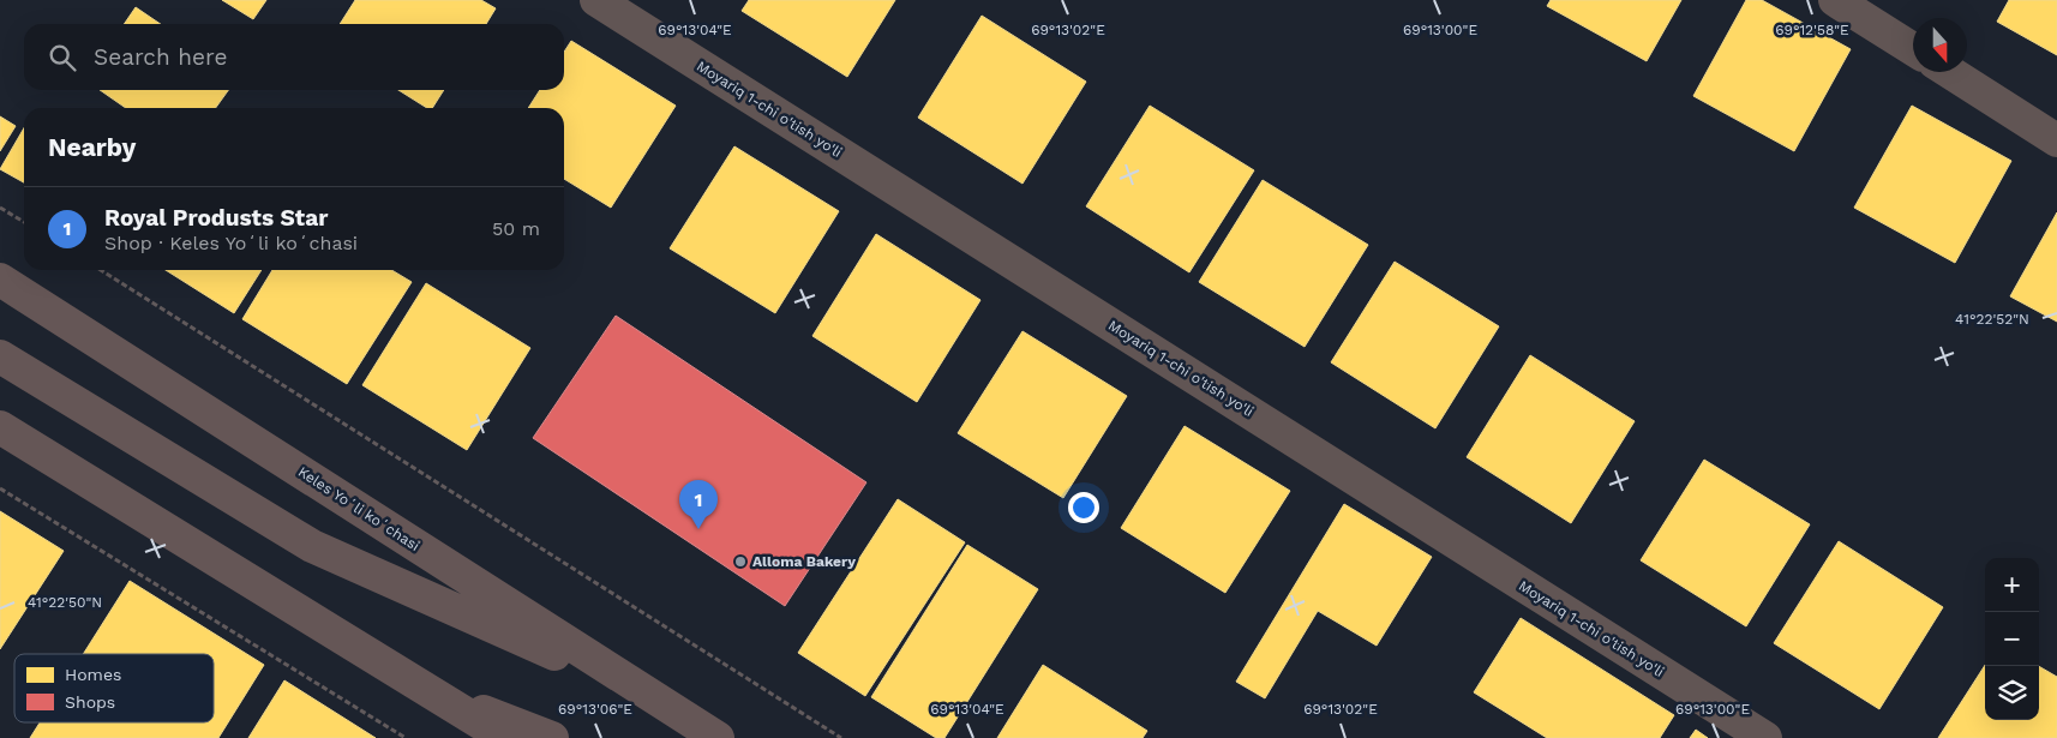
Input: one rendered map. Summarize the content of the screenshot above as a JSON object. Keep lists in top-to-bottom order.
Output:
{
  "streets": {
    "main road": ["Keles Yoʻli koʻchasi"],
    "street": ["Moyariq 1-chi o'tish yo'li"]
  },
  "places": ["Alloma Bakery"],
  "legend": ["Homes", "Shops"],
  "north": "bottom",
  "page": {
    "search": "Search here",
    "heading": "Nearby",
    "list": [
      {
        "mark": "1",
        "name": "Royal Produsts Star",
        "note": "Shop · Keles Yoʻli koʻchasi",
        "value": "50 m"
      }
    ],
    "pins": "1",
    "map_buttons": ["+", "−"]
  },
  "coordinates": [
    "69°12'58\"E",
    "69°13'04\"E",
    "69°13'02\"E",
    "69°13'00\"E",
    "41°22'52\"N",
    "41°22'50\"N",
    "69°13'06\"E"
  ]
}
